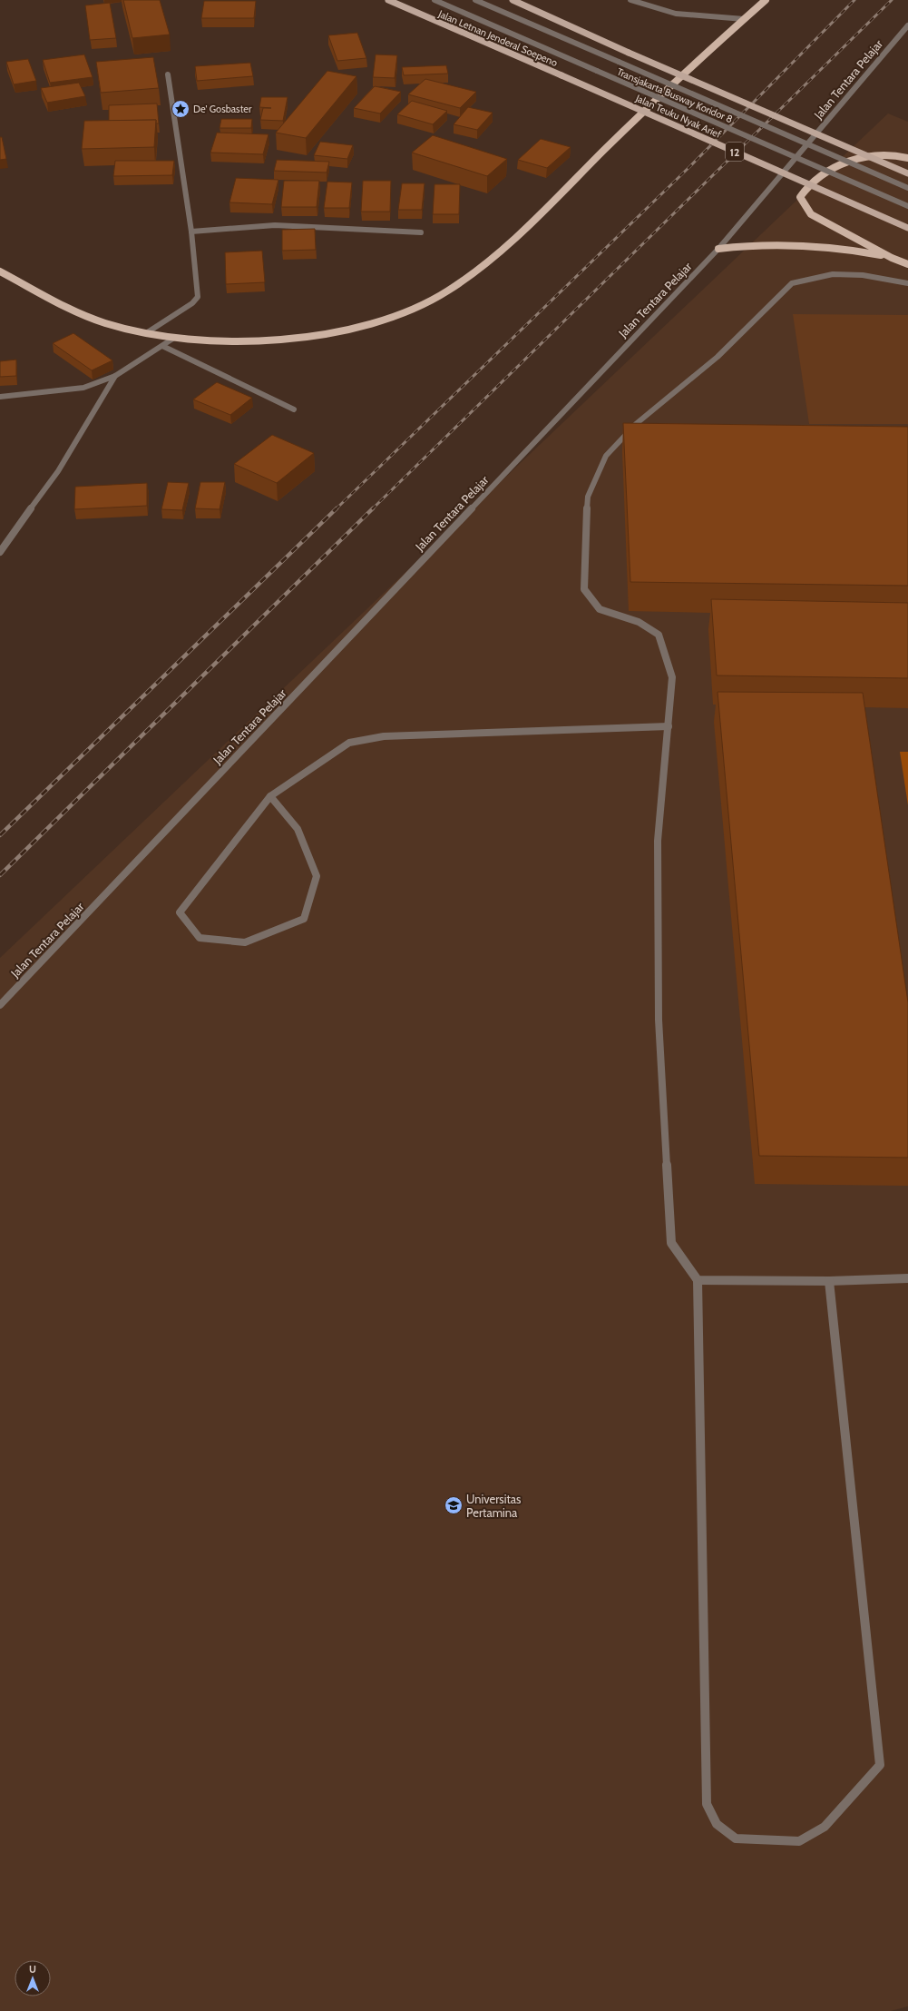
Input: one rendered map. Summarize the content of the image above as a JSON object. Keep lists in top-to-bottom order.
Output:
{
  "streets": {
    "main road": ["Jalan Letnan Jenderal Soepeno", "Jalan Teuku Nyak Arief", "12"],
    "street": ["Jalan Tentara Pelajar", "Transjakarta Busway Koridor 8"]
  },
  "crossings": [
    ["Jalan Letnan Jenderal Soepeno", "Jalan Teuku Nyak Arief"]
  ],
  "places": {
    "place": ["De' Gosbaster"],
    "school or university": ["Universitas Pertamina"]
  },
  "north": "top"
}
